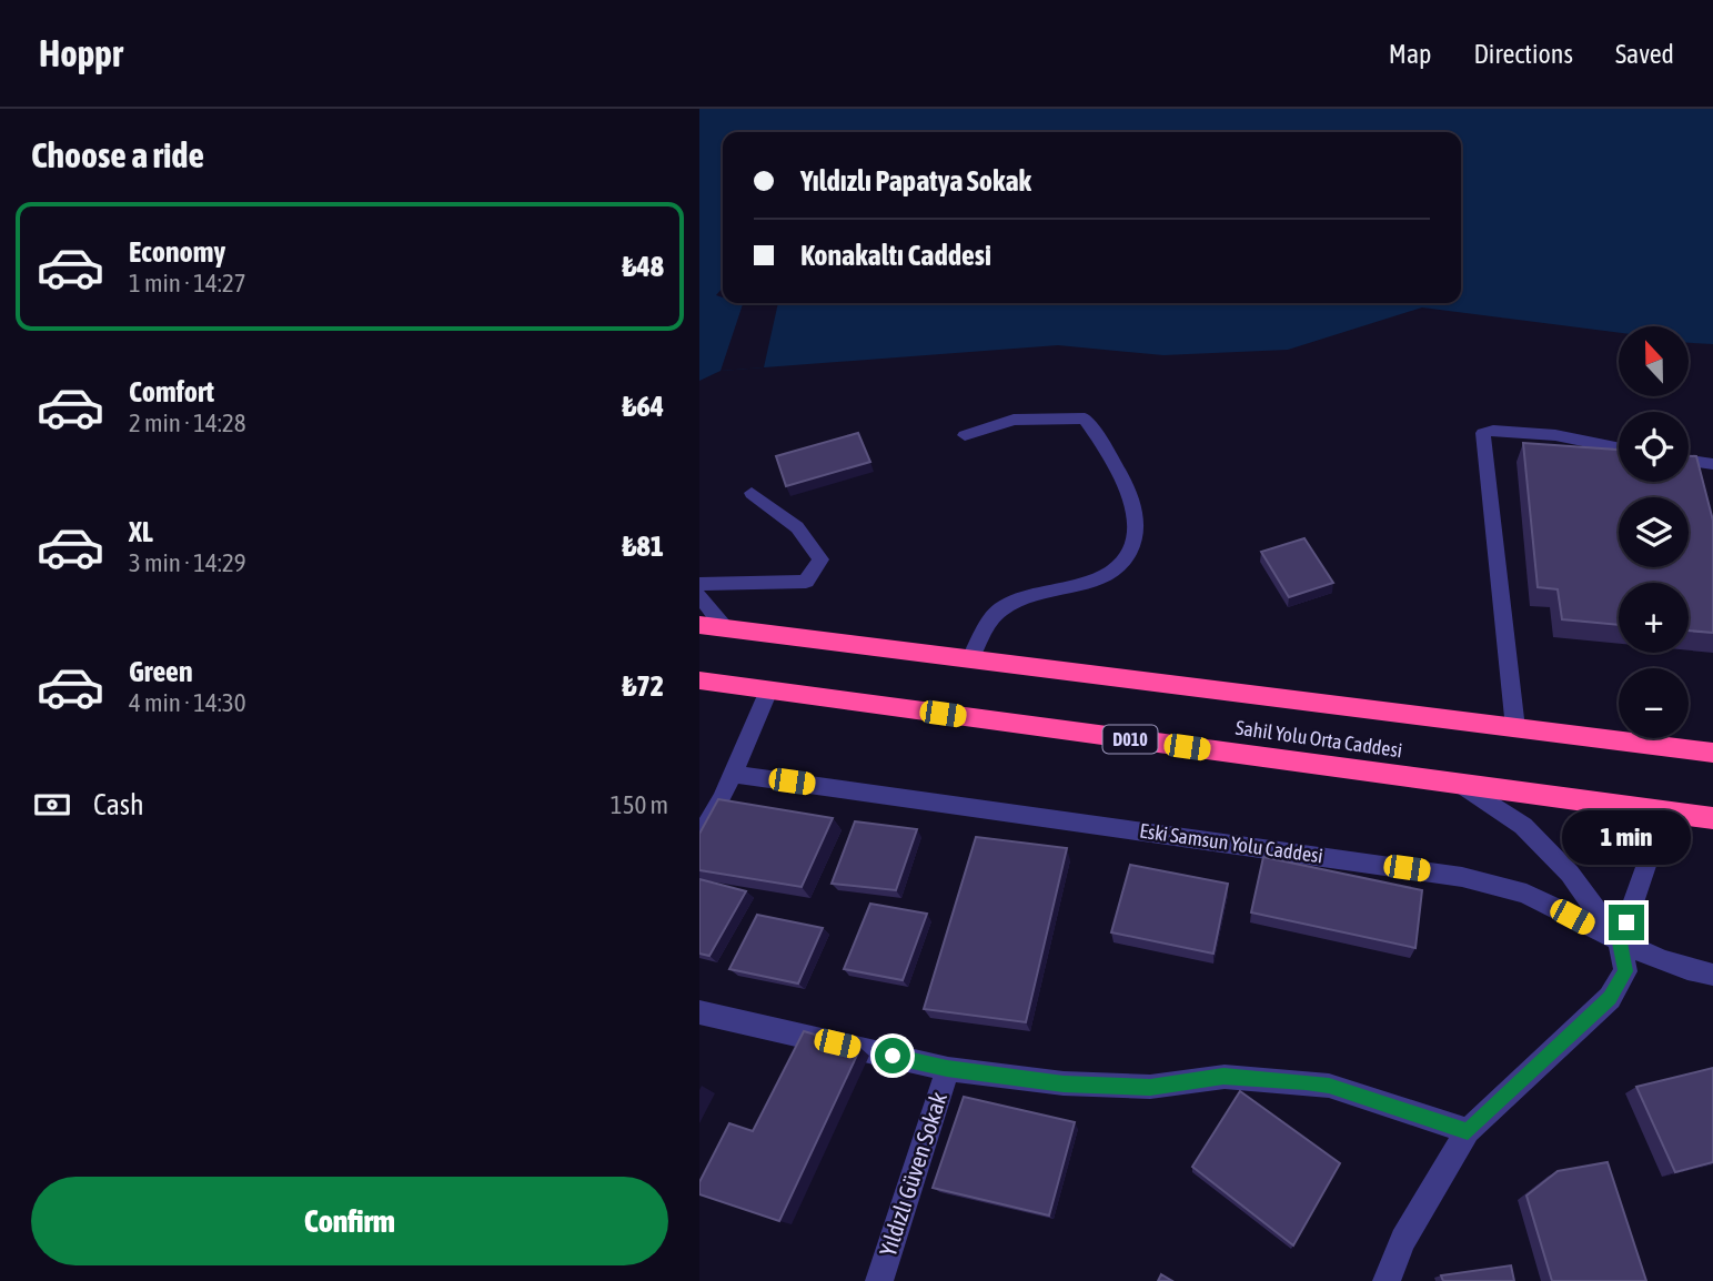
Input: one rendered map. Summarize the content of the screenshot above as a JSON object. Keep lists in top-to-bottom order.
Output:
{
  "streets": {
    "highway": ["D010", "Sahil Yolu Orta Caddesi"],
    "street": ["Eski Samsun Yolu Caddesi", "Yıldızlı Güven Sokak"]
  },
  "crossings": [
    ["D010", "Sahil Yolu Orta Caddesi"]
  ],
  "north": "top",
  "page": {
    "header": "Hoppr",
    "nav": ["Map", "Directions", "Saved"],
    "heading": "Choose a ride",
    "banner": ["Yıldızlı Papatya Sokak", "Konakaltı Caddesi"],
    "list": [
      {
        "name": "Economy",
        "note": "1 min · 14:27",
        "value": "₺48"
      },
      {
        "name": "Comfort",
        "note": "2 min · 14:28",
        "value": "₺64"
      },
      {
        "name": "XL",
        "note": "3 min · 14:29",
        "value": "₺81"
      },
      {
        "name": "Green",
        "note": "4 min · 14:30",
        "value": "₺72"
      }
    ],
    "map_buttons": ["+", "−"],
    "pay": ["Cash", "150 m"],
    "bubble": "1 min",
    "buttons": "Confirm"
  }
}
